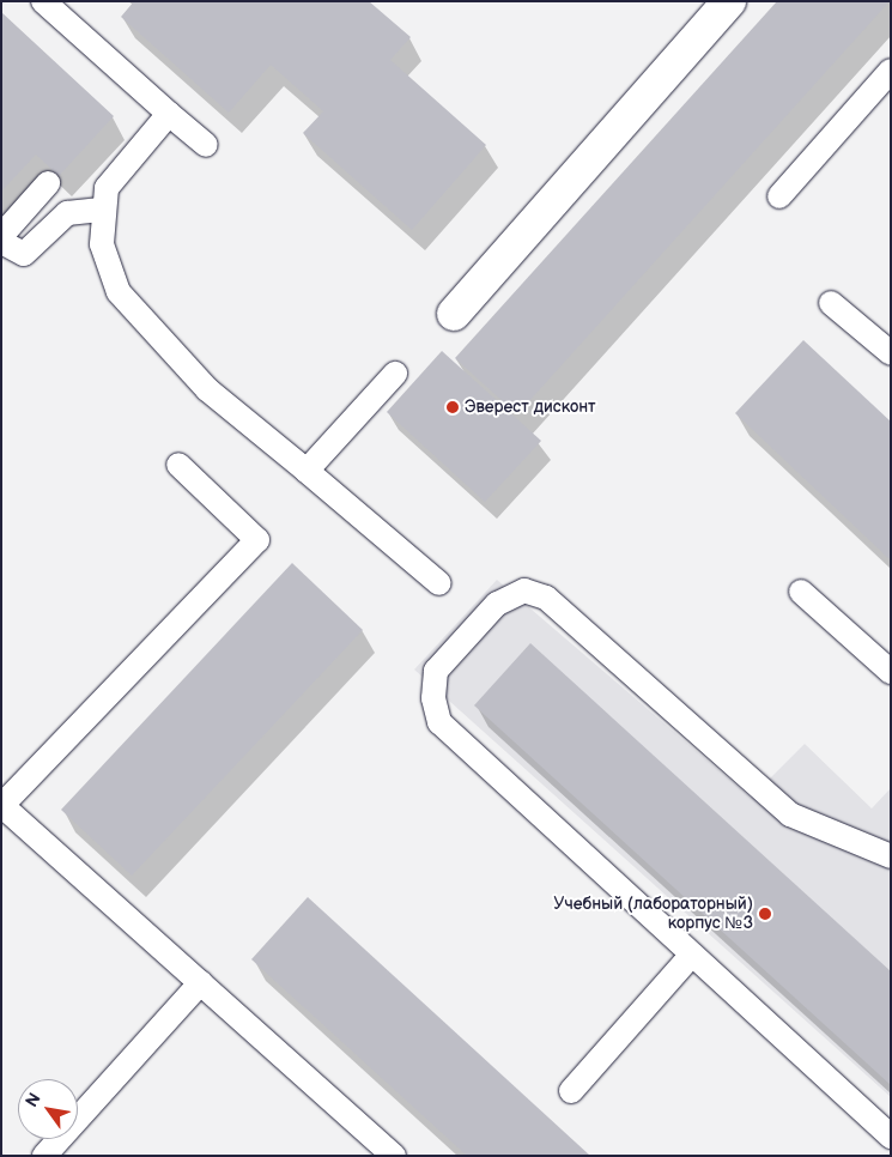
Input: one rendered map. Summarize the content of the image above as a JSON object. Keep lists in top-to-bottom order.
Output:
{
  "places": ["Эверест дисконт", "Учебный (лабораторный) корпус №3"],
  "north": "top left"
}
